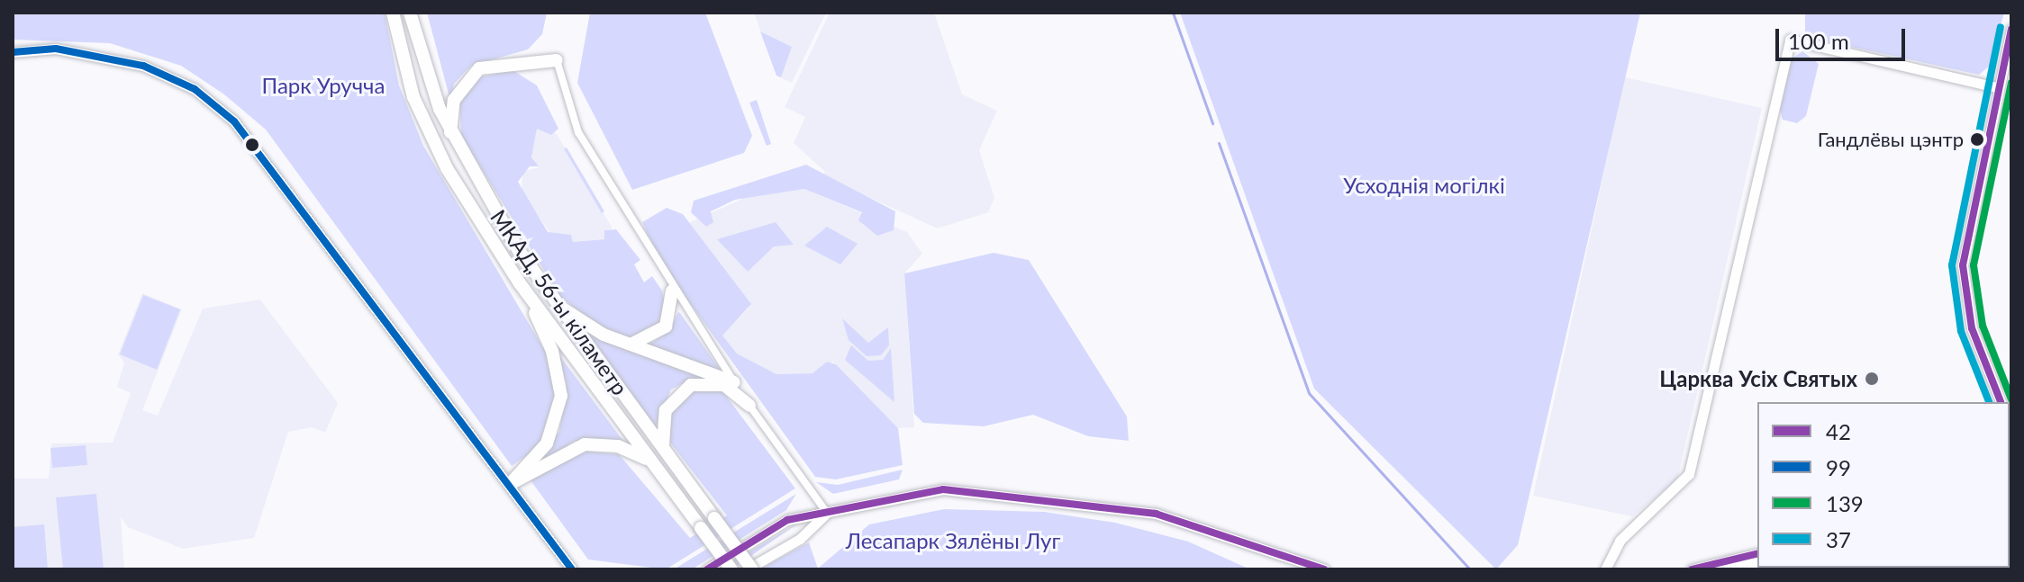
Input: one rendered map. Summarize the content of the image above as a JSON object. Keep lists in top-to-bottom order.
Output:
{
  "streets": {
    "highway": ["МКАД, 56-ы кіламетр"]
  },
  "parks": ["Парк Уручча", "Усходнія могілкі", "Лесапарк Зялёны Луг"],
  "places": ["Гандлёвы цэнтр", "Царква Усіх Святых"],
  "lines": [
    "transit line 37",
    "transit line 42",
    "transit line 99",
    "transit line 139"
  ],
  "legend": [
    "42",
    "99",
    "139",
    "37"
  ],
  "scale_bar": "100 m"
}
